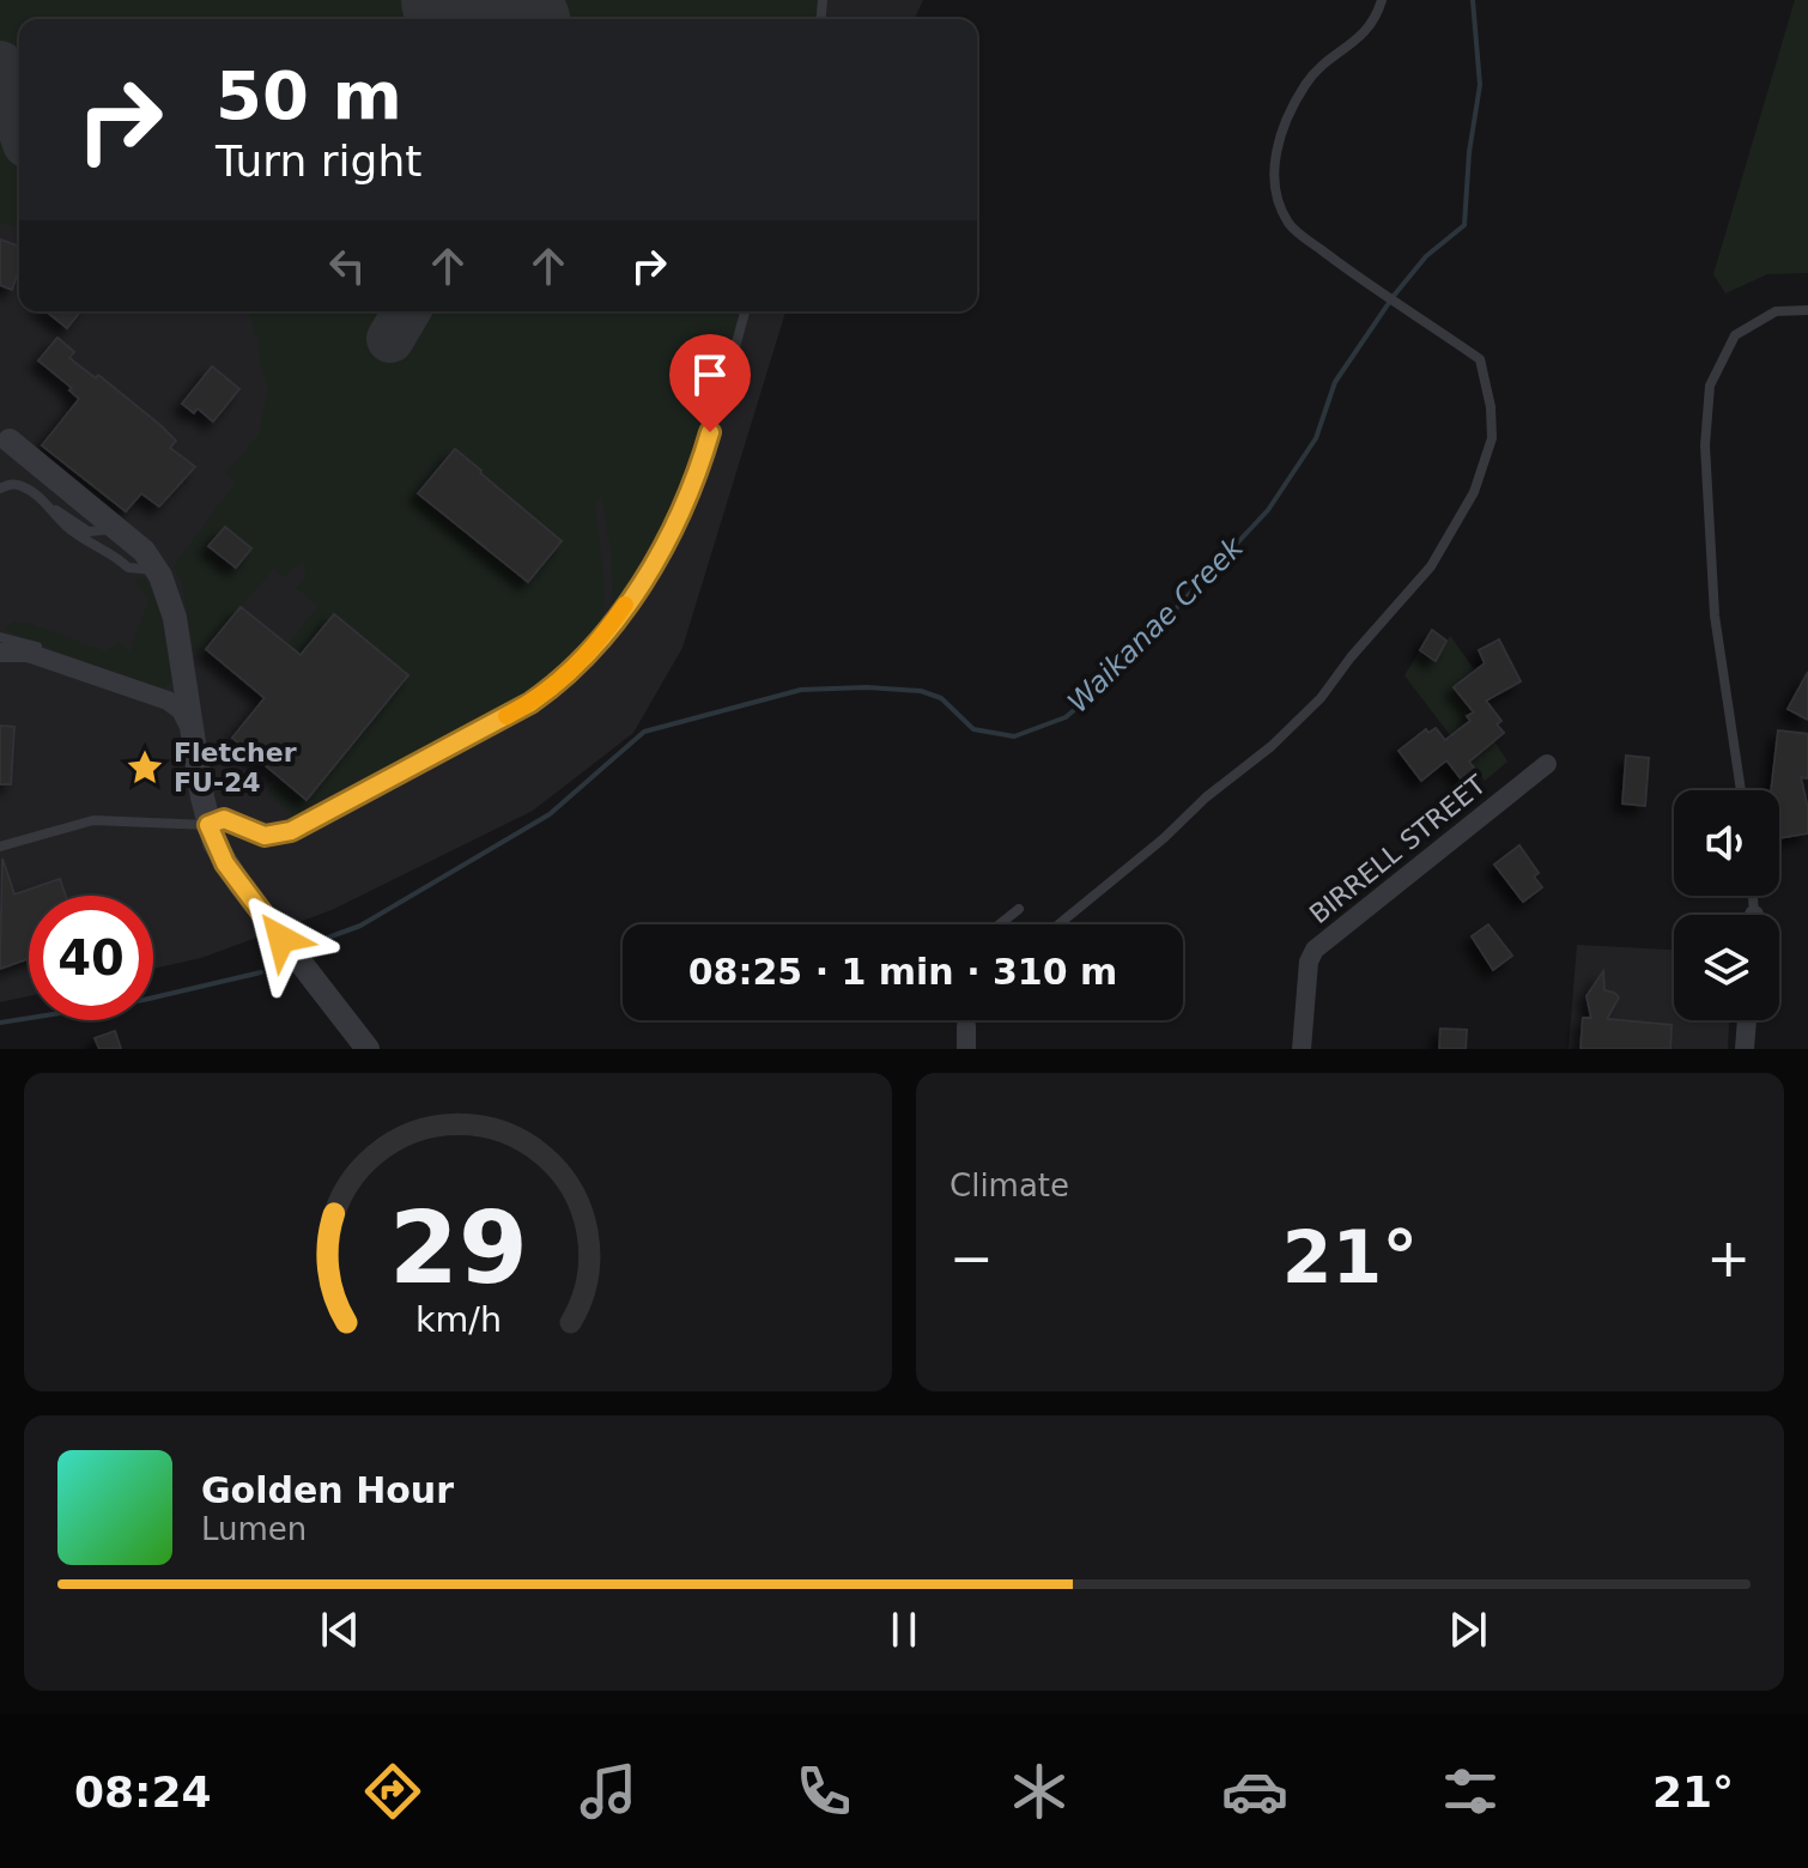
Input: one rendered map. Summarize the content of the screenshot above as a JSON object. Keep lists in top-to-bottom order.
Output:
{
  "streets": {
    "street": ["BIRRELL STREET"]
  },
  "water": ["Waikanae Creek"],
  "places": {
    "place": ["Fletcher FU-24"]
  },
  "page": {
    "turn": ["50 m", "Turn right"],
    "limit": "40",
    "trip": "08:25 · 1 min · 310 m",
    "tile": "Climate",
    "heat": ["−", "21°", "+"],
    "song": ["Golden Hour", "Lumen"],
    "tabs": ["08:24", "21°"],
    "gauge": ["29", "km/h"]
  }
}
